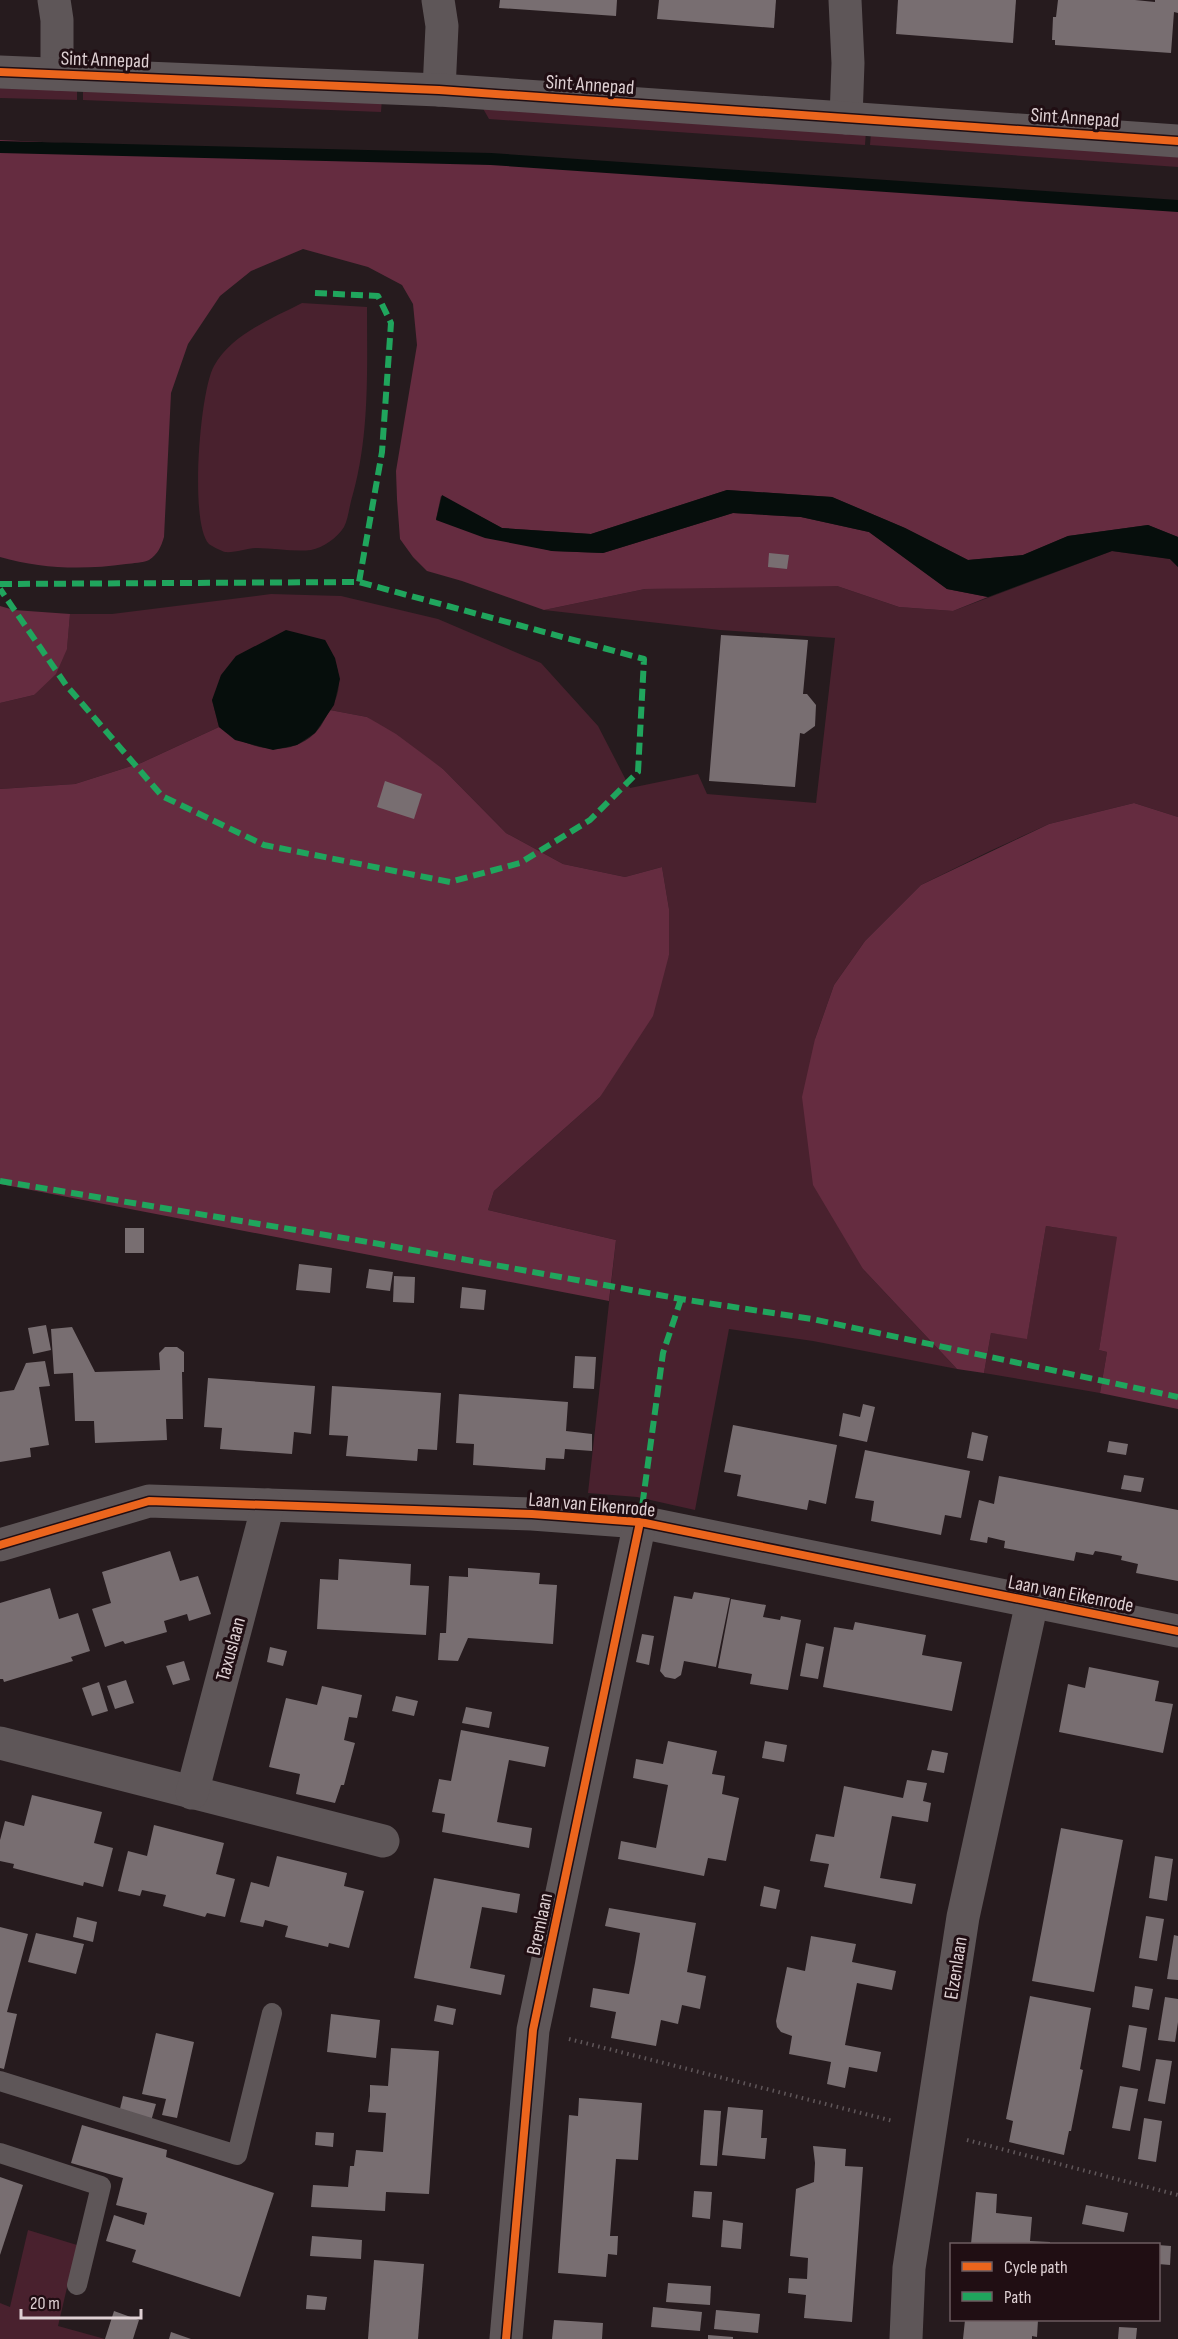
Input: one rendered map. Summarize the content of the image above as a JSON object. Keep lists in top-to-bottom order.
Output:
{
  "streets": {
    "street": [
      "Sint Annepad",
      "Laan van Eikenrode",
      "Taxuslaan",
      "Bremlaan",
      "Elzenlaan"
    ]
  },
  "crossings": [
    ["Laan van Eikenrode", "Taxuslaan"],
    ["Laan van Eikenrode", "Bremlaan"],
    ["Laan van Eikenrode", "Elzenlaan"]
  ],
  "legend": ["Cycle path", "Path"],
  "scale_bar": "20 m"
}
